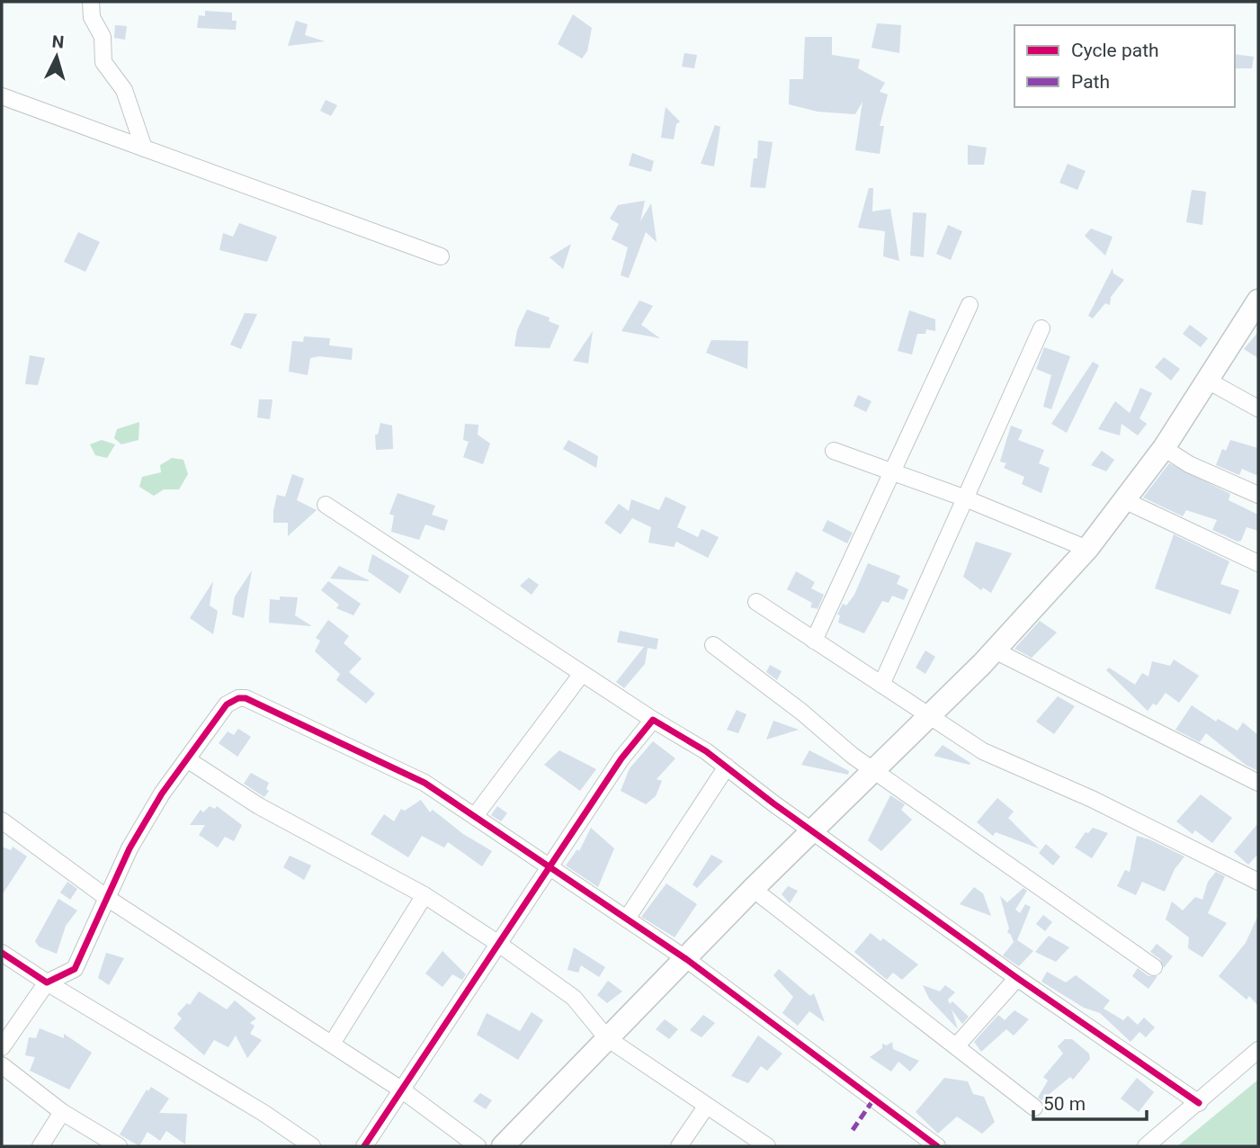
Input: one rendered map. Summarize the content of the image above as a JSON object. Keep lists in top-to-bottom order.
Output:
{
  "legend": ["Cycle path", "Path"],
  "scale_bar": "50 m",
  "north": "top"
}
